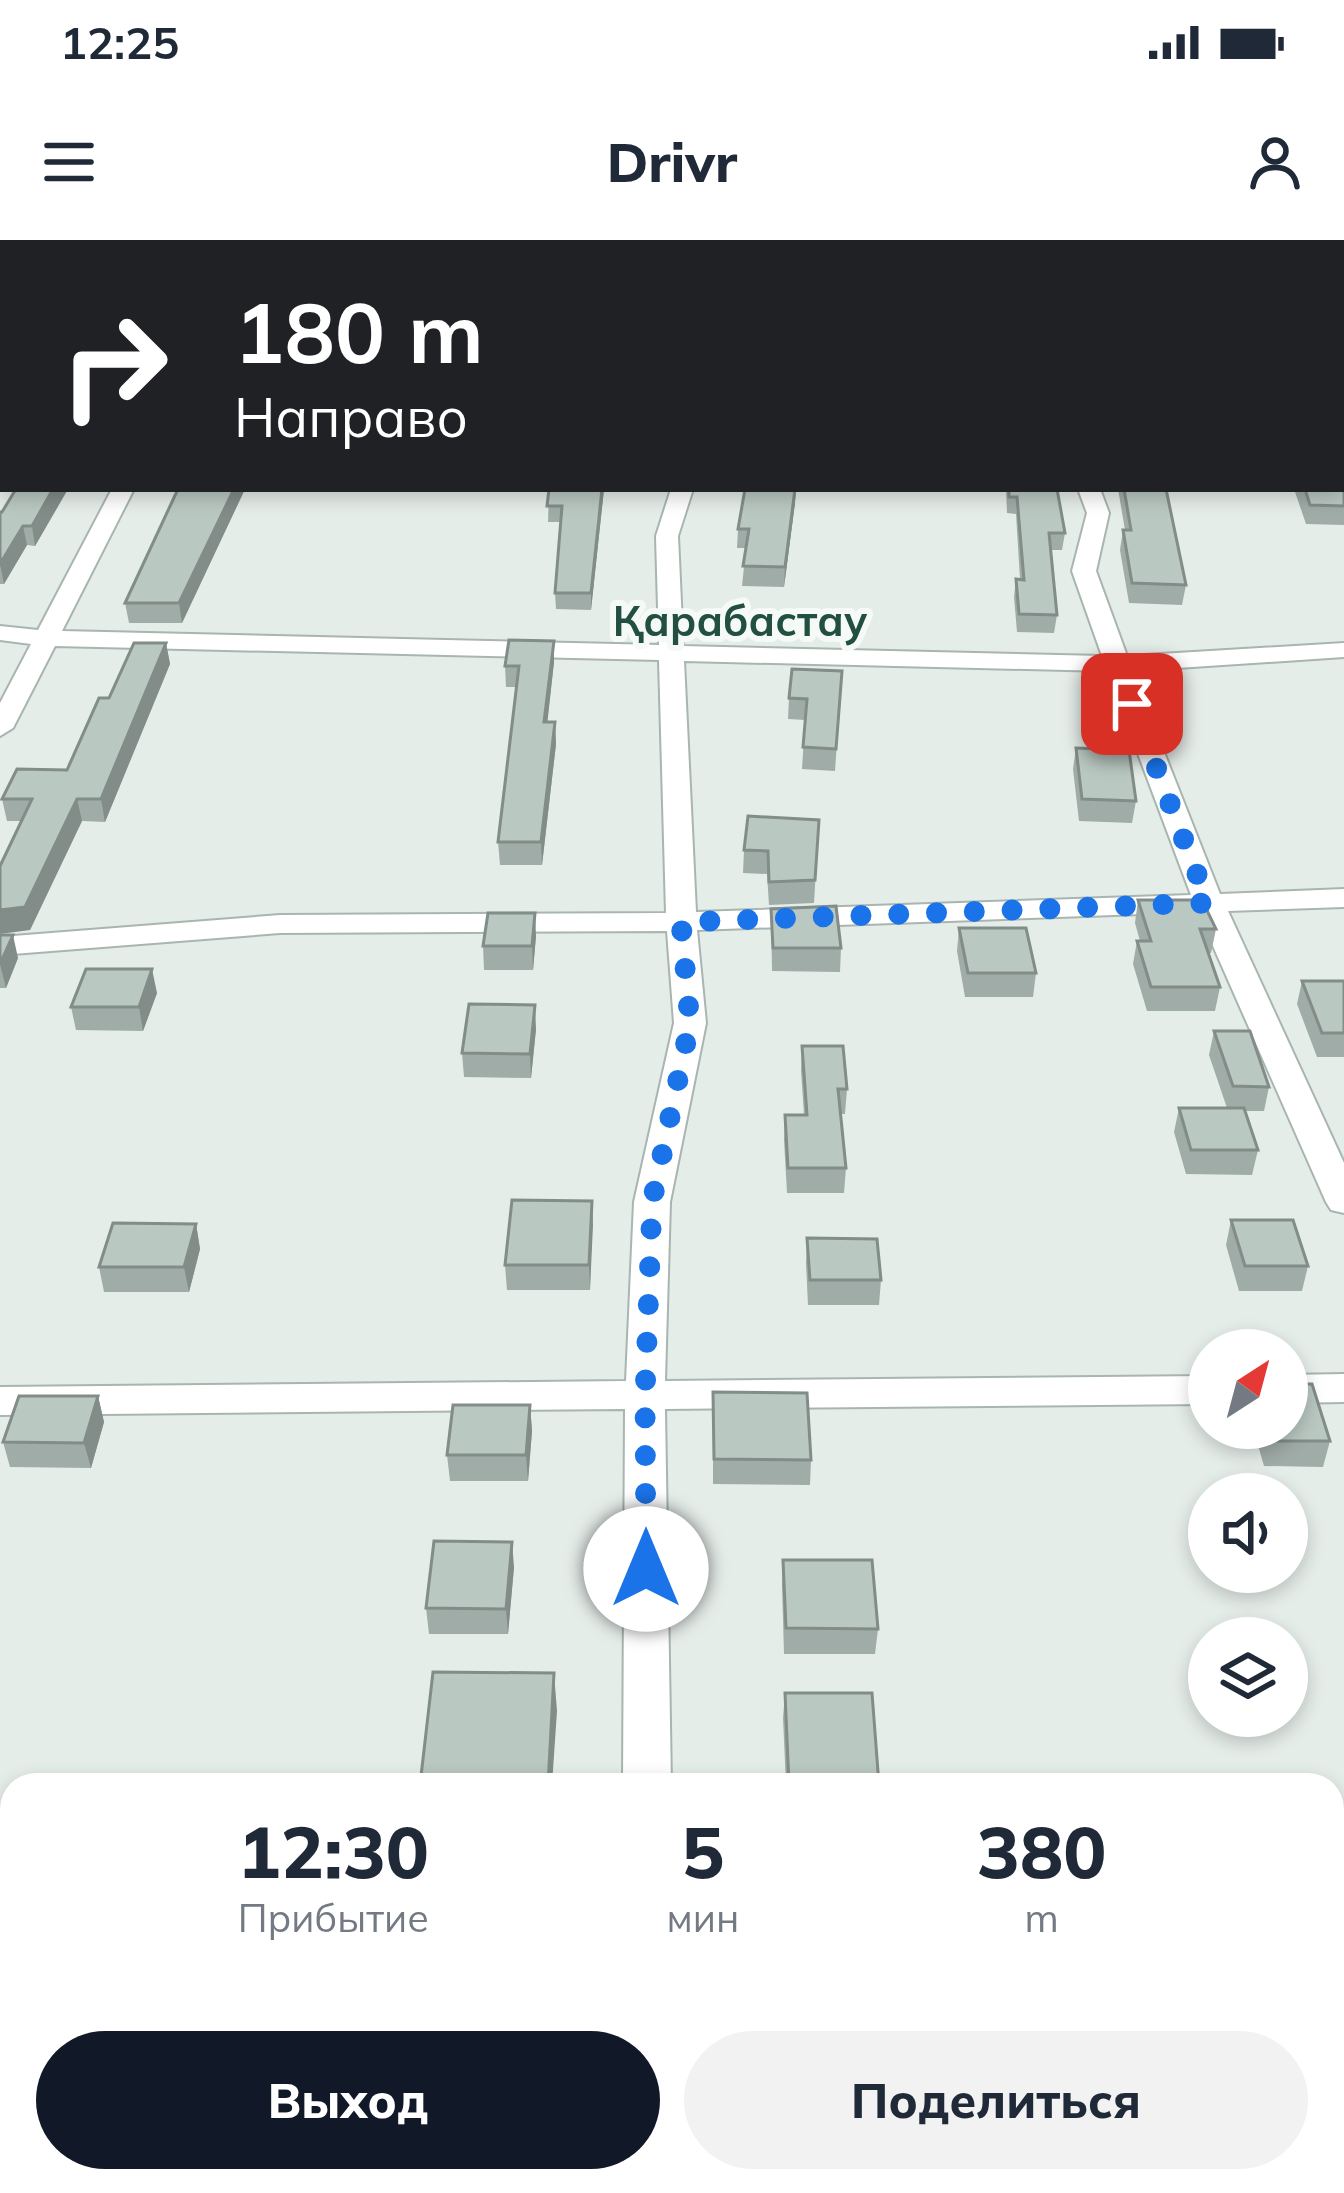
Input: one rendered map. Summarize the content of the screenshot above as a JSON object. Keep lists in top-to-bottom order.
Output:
{
  "districts": ["Қарабастау"],
  "north": "top right",
  "page": {
    "status": "12:25",
    "header": "Drivr",
    "turn": ["180 m", "Направо"],
    "eta": [
      "12:30",
      "Прибытие",
      "5",
      "мин",
      "380",
      "m"
    ],
    "buttons": ["Выход", "Поделиться"]
  }
}
